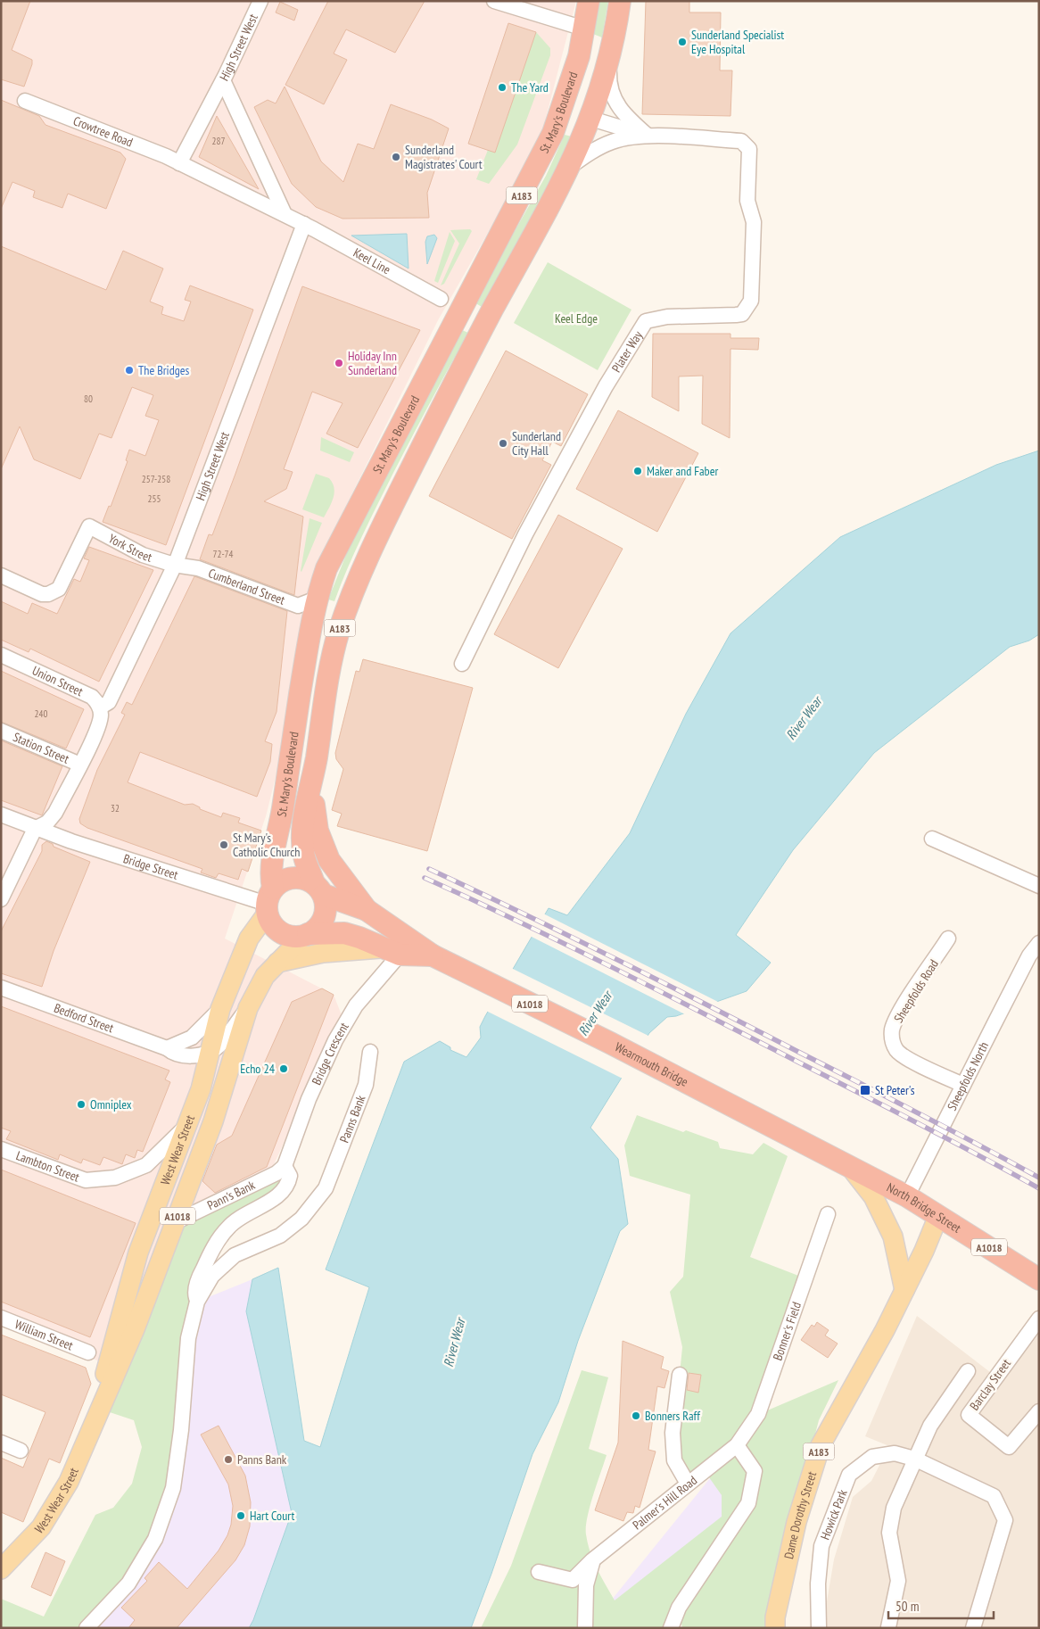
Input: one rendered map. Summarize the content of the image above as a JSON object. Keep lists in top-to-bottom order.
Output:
{
  "streets": {
    "highway": [
      "St. Mary's Boulevard",
      "A183",
      "A1018",
      "Wearmouth Bridge",
      "North Bridge Street"
    ],
    "main road": ["West Wear Street", "Dame Dorothy Street"],
    "street": [
      "High Street West",
      "Crowtree Road",
      "Keel Line",
      "Plater Way",
      "York Street",
      "Cumberland Street",
      "Union Street",
      "Station Street",
      "Bridge Street",
      "Sheepfolds Road",
      "Bedford Street",
      "Bridge Crescent",
      "Sheepfolds North",
      "Panns Bank",
      "Lambton Street",
      "Pann's Bank",
      "Bonner's Field",
      "William Street",
      "Barclay Street",
      "Palmer's Hill Road",
      "Howick Park"
    ]
  },
  "crossings": [
    ["High Street West", "Crowtree Road"],
    ["High Street West", "Keel Line"],
    ["High Street West", "York Street"],
    ["High Street West", "Cumberland Street"],
    ["High Street West", "Union Street"],
    ["High Street West", "Station Street"],
    ["High Street West", "Bridge Street"],
    ["St. Mary's Boulevard", "Cumberland Street"],
    ["St. Mary's Boulevard", "Bridge Street"],
    ["St. Mary's Boulevard", "A1018"],
    ["St. Mary's Boulevard", "West Wear Street"],
    ["Crowtree Road", "Keel Line"],
    ["York Street", "Cumberland Street"],
    ["Bridge Street", "A1018"],
    ["Bridge Street", "West Wear Street"],
    ["Sheepfolds Road", "Sheepfolds North"],
    ["A1018", "Bridge Crescent"],
    ["A1018", "Wearmouth Bridge"],
    ["A1018", "West Wear Street"],
    ["Bedford Street", "West Wear Street"],
    ["Bridge Crescent", "Pann's Bank"],
    ["Wearmouth Bridge", "North Bridge Street"],
    ["Sheepfolds North", "North Bridge Street"],
    ["West Wear Street", "Lambton Street"],
    ["West Wear Street", "Pann's Bank"],
    ["North Bridge Street", "Dame Dorothy Street"],
    ["Bonner's Field", "Palmer's Hill Road"]
  ],
  "water": ["River Wear"],
  "parks": ["Keel Edge"],
  "places": {
    "other": [
      "Sunderland Specialist Eye Hospital",
      "The Yard",
      "Sunderland Magistrates' Court",
      "Holiday Inn Sunderland",
      "The Bridges",
      "Sunderland City Hall",
      "Maker and Faber",
      "St Mary's Catholic Church",
      "Echo 24",
      "Omniplex",
      "Bonners Raff",
      "Panns Bank",
      "Hart Court"
    ],
    "transit": ["St Peter's"]
  },
  "house_numbers": [
    "287",
    "80",
    "257-258",
    "255",
    "72-74",
    "240",
    "32"
  ],
  "scale_bar": "50 m"
}
